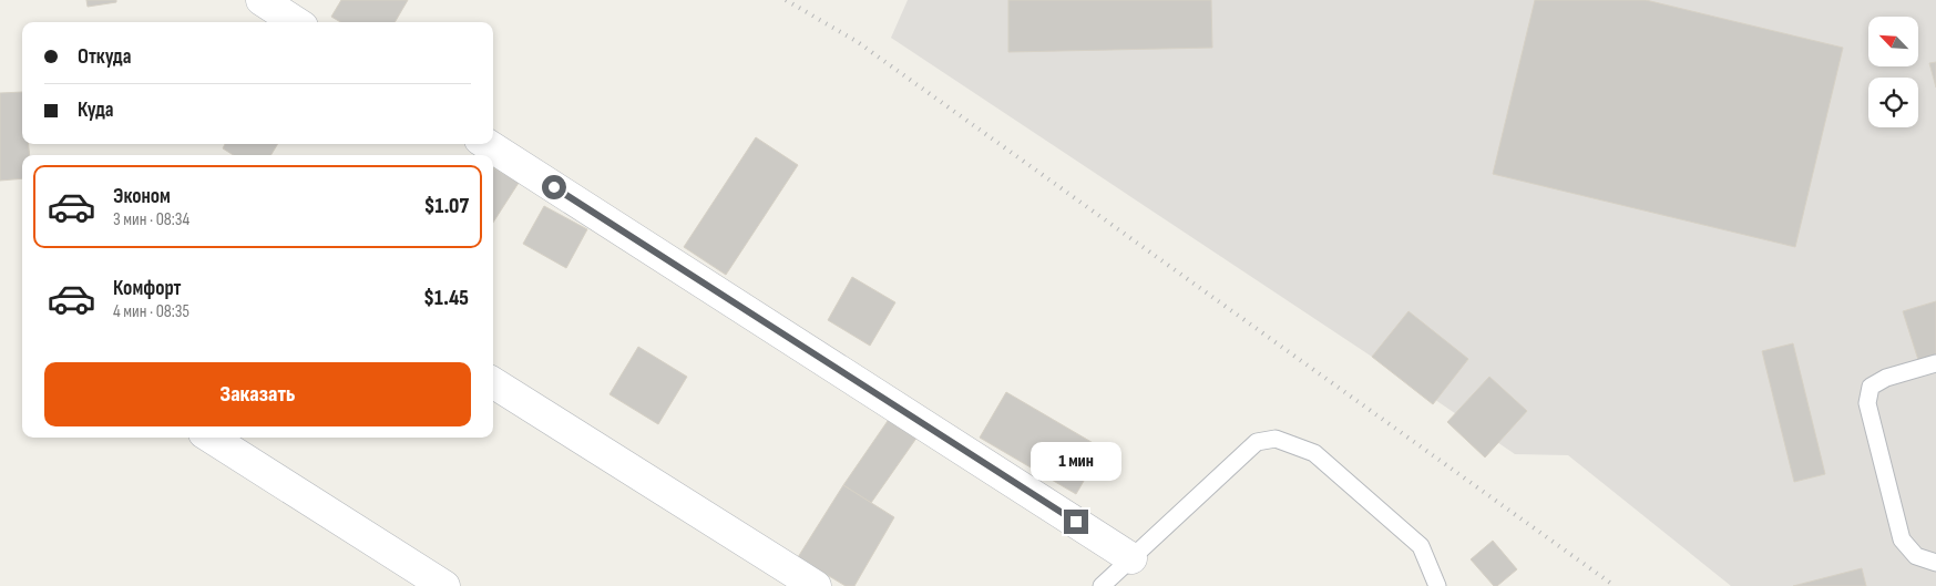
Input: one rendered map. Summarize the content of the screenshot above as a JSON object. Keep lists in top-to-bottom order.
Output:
{
  "north": "top left",
  "page": {
    "banner": ["Откуда", "Куда"],
    "list": [
      {
        "name": "Эконом",
        "note": "3 мин · 08:34",
        "value": "$1.07"
      },
      {
        "name": "Комфорт",
        "note": "4 мин · 08:35",
        "value": "$1.45"
      }
    ],
    "buttons": "Заказать",
    "bubble": "1 мин"
  }
}
